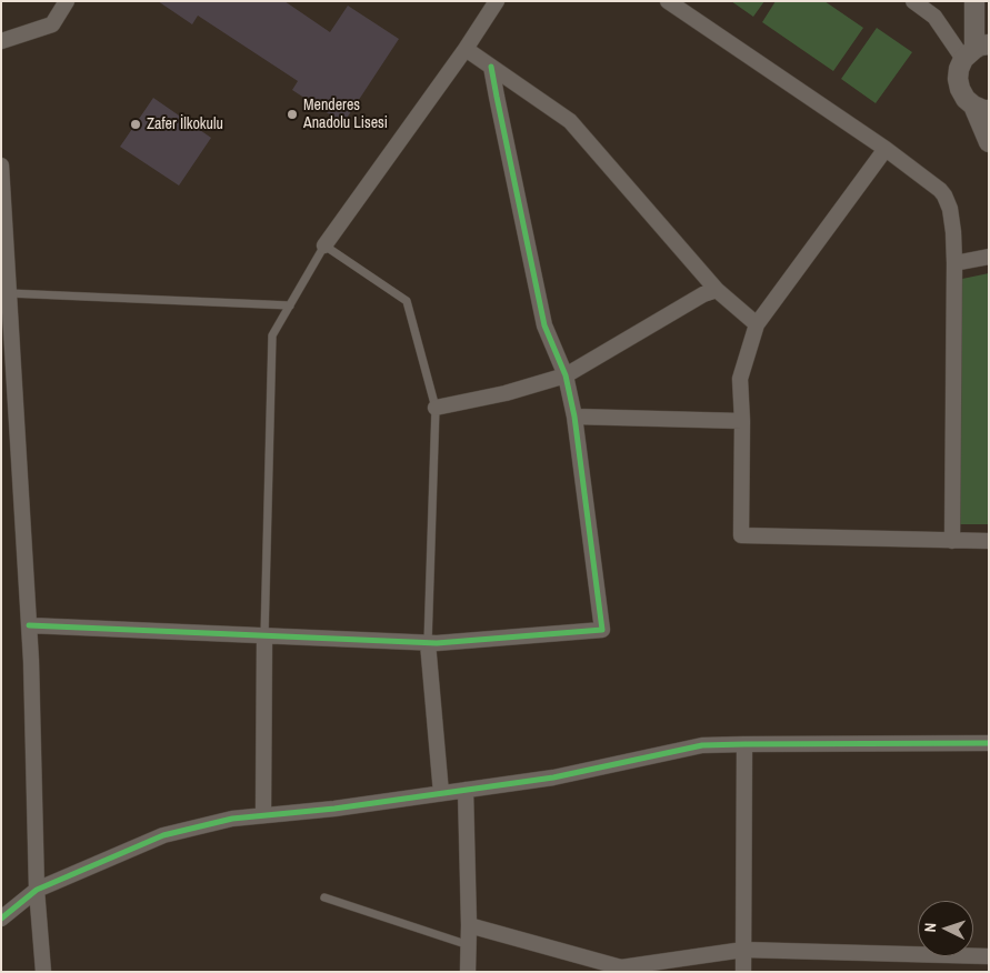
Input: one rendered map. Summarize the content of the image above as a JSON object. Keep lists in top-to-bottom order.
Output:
{
  "places": ["Menderes Anadolu Lisesi", "Zafer İlkokulu"],
  "north": "left"
}
